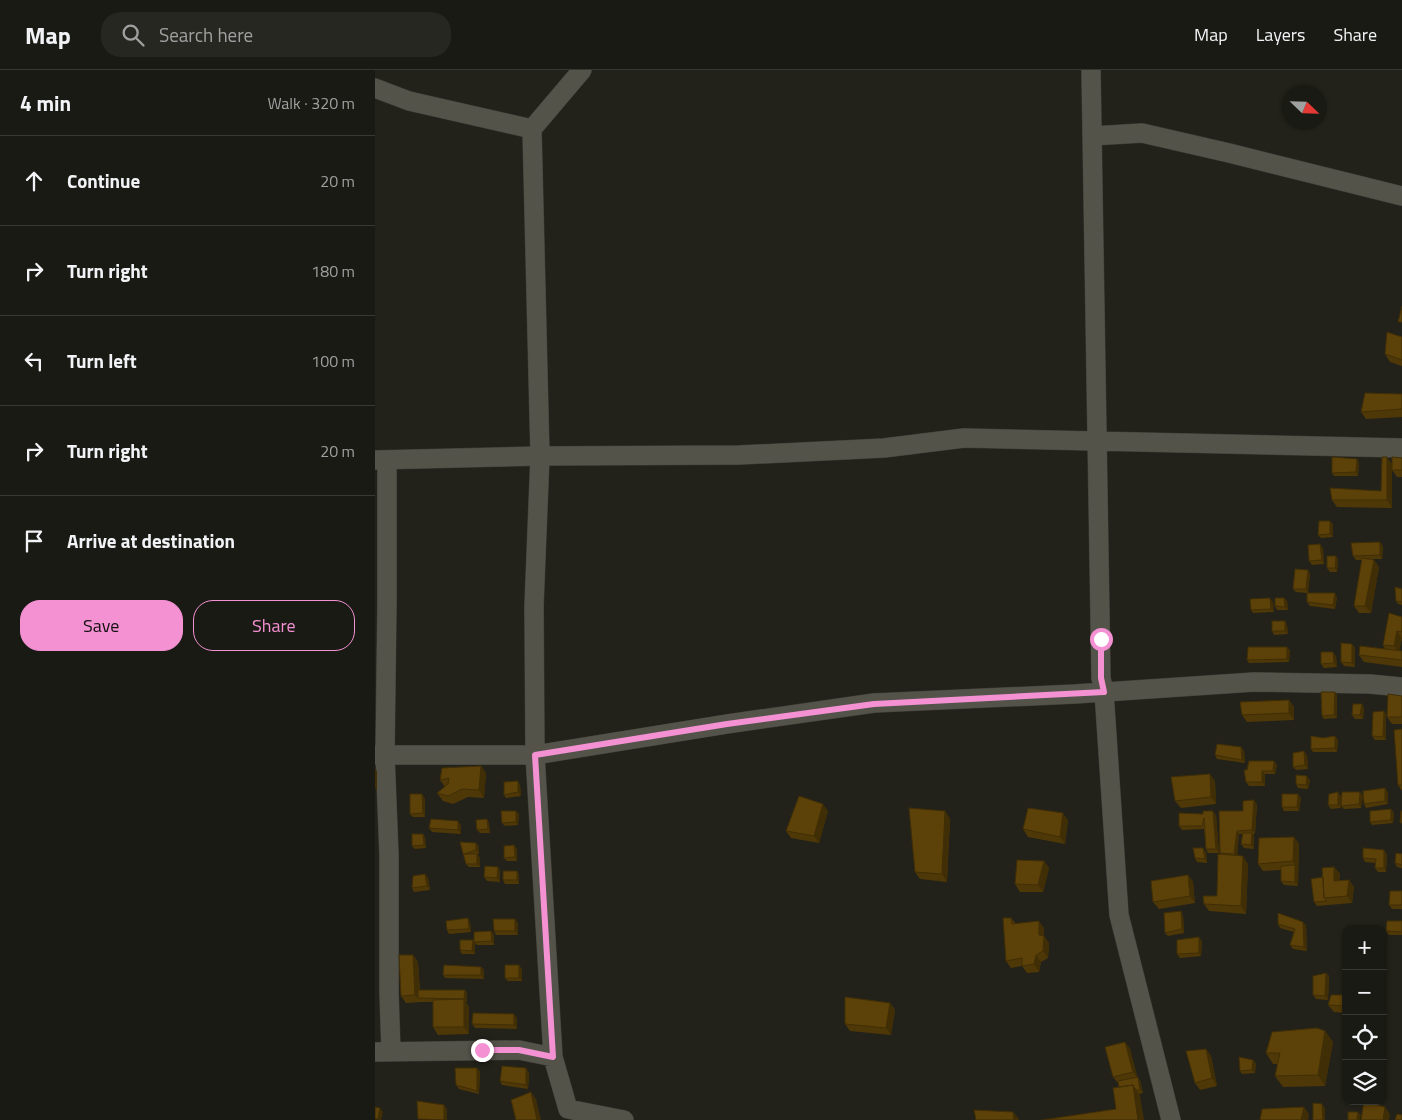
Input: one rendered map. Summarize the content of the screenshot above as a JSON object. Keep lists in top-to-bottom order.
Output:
{
  "north": "bottom right",
  "page": {
    "header": "Map",
    "search": "Search here",
    "nav": ["Map", "Layers", "Share"],
    "heading": ["4 min", "Walk · 320 m"],
    "list": [
      ["Continue", "20 m"],
      ["Turn right", "180 m"],
      ["Turn left", "100 m"],
      ["Turn right", "20 m"],
      "Arrive at destination"
    ],
    "buttons": ["Save", "Share"],
    "map_buttons": ["+", "−"]
  }
}
